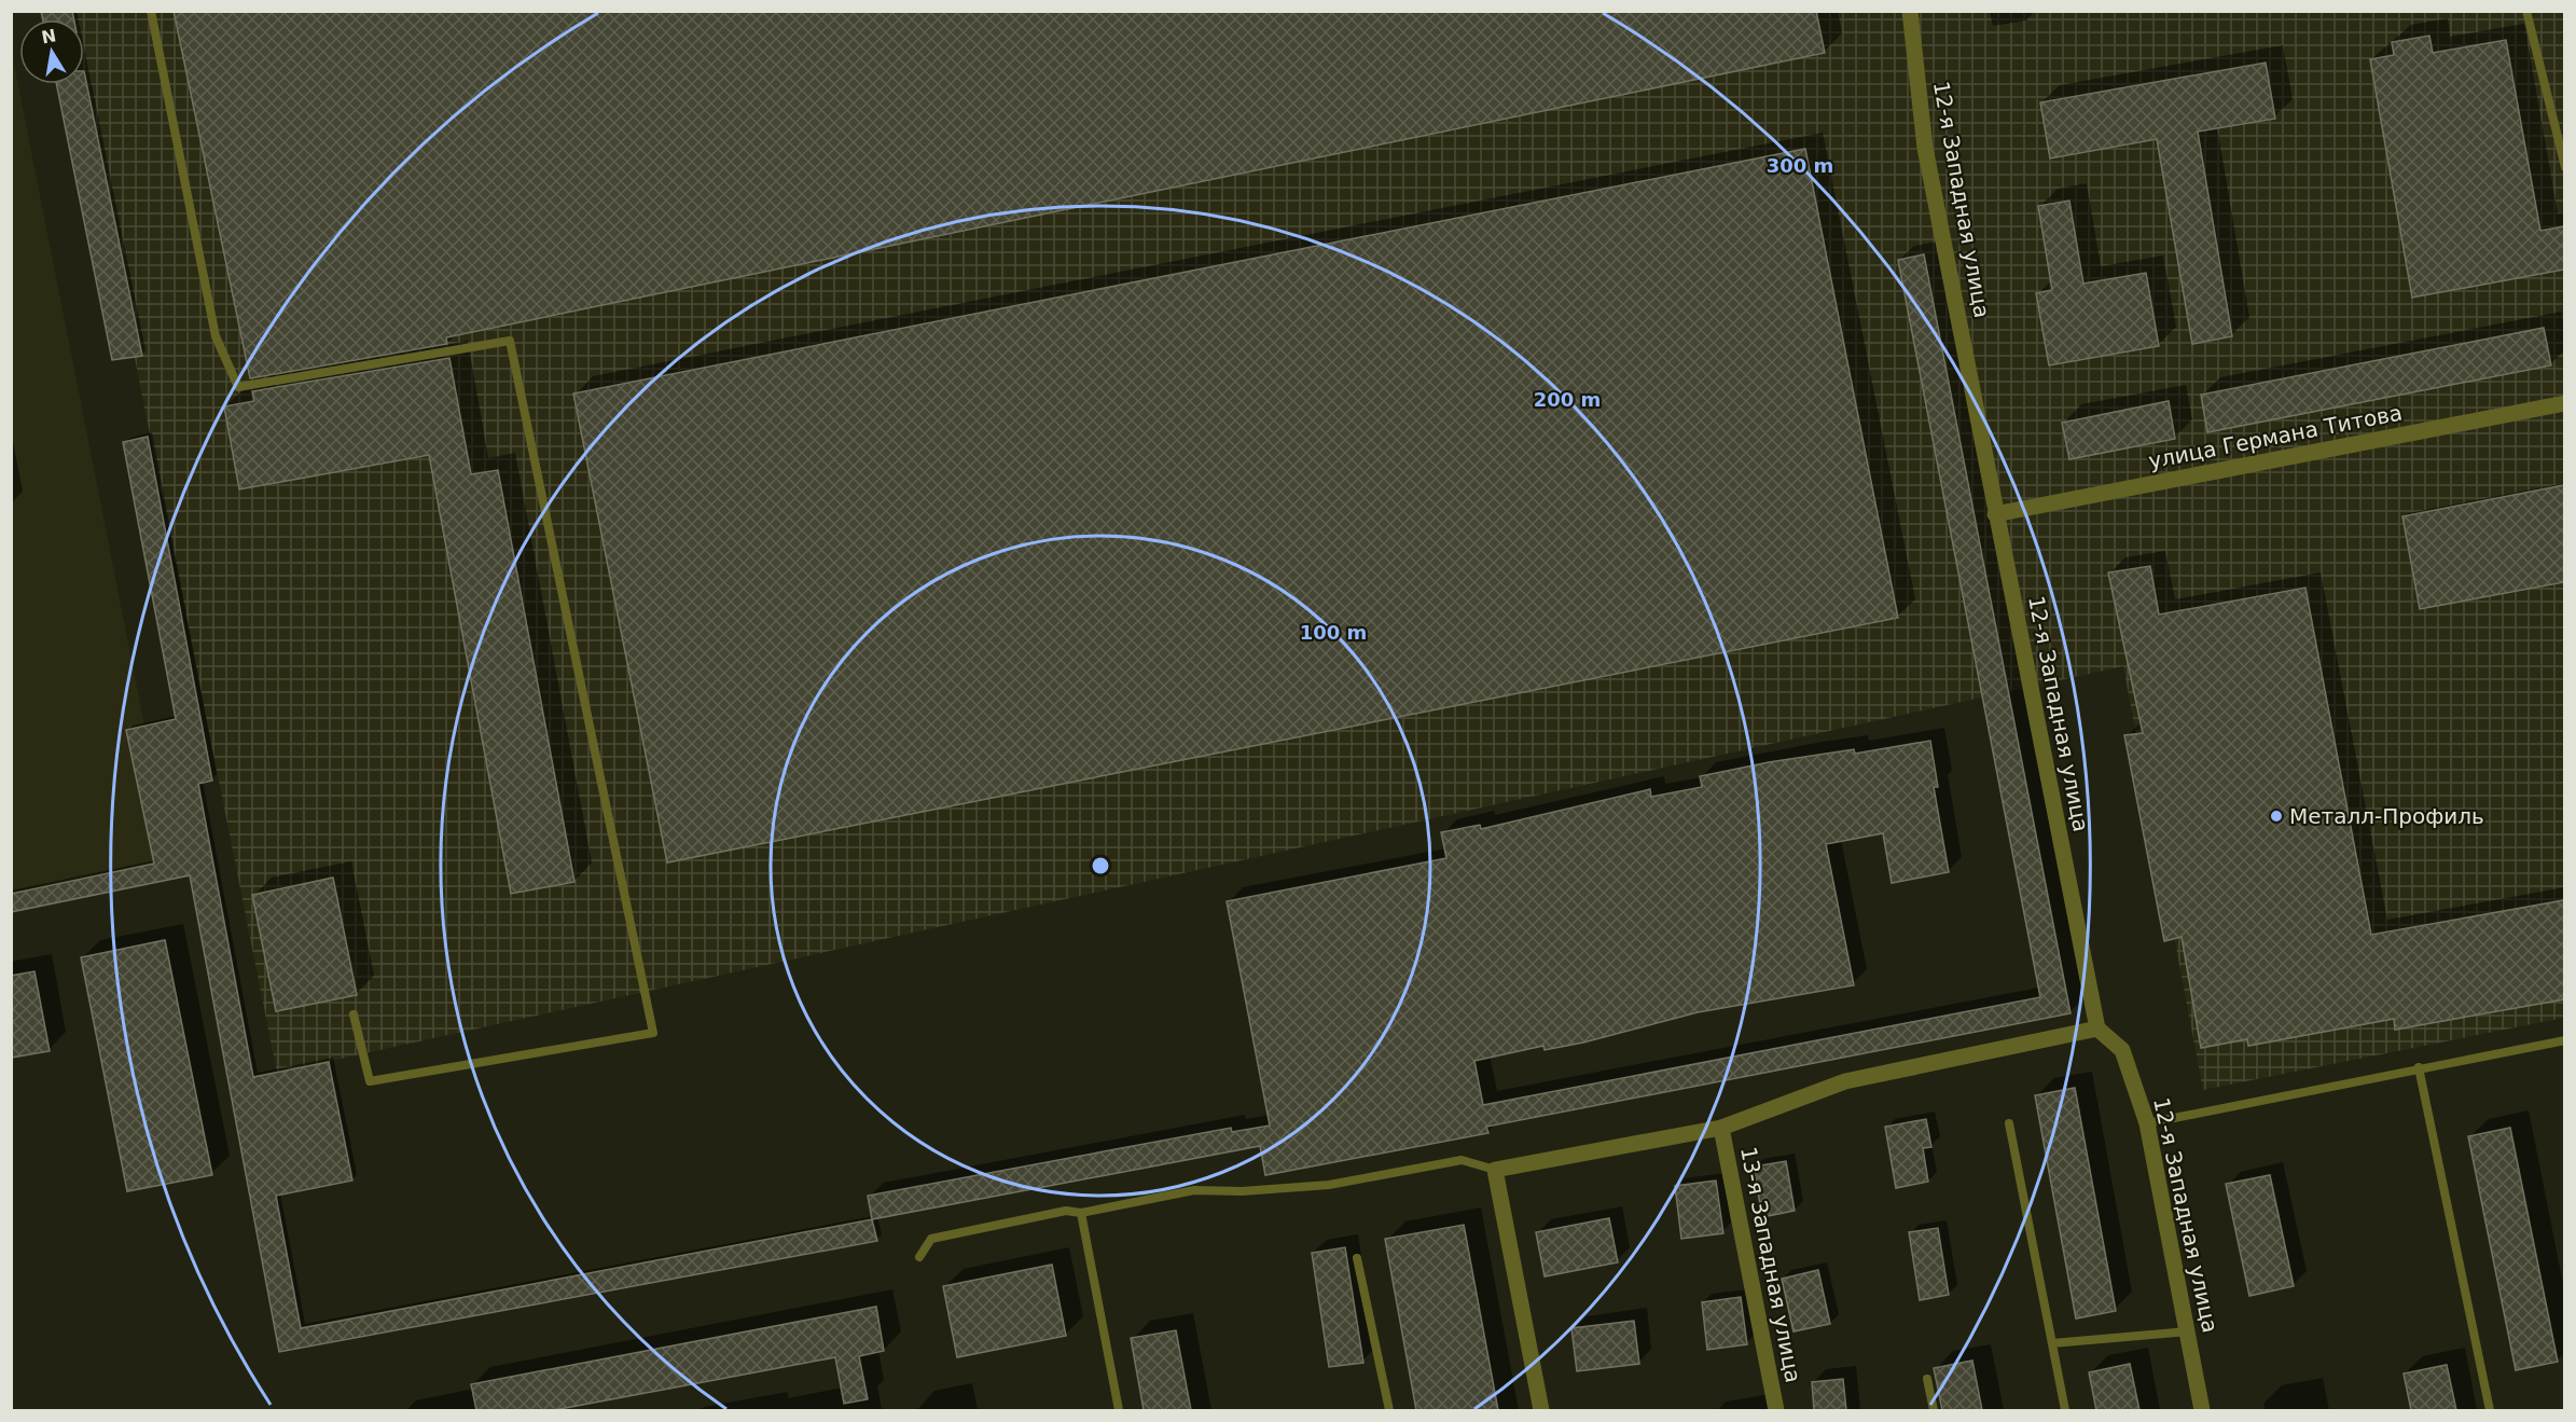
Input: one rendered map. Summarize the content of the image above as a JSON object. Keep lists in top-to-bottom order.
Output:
{
  "streets": {
    "street": ["12-я Западная улица", "улица Германа Титова", "13-я Западная улица"]
  },
  "crossings": [
    ["12-я Западная улица", "улица Германа Титова"]
  ],
  "places": ["Металл-Профиль"],
  "north": "top",
  "rings": ["300 m", "200 m", "100 m"]
}
